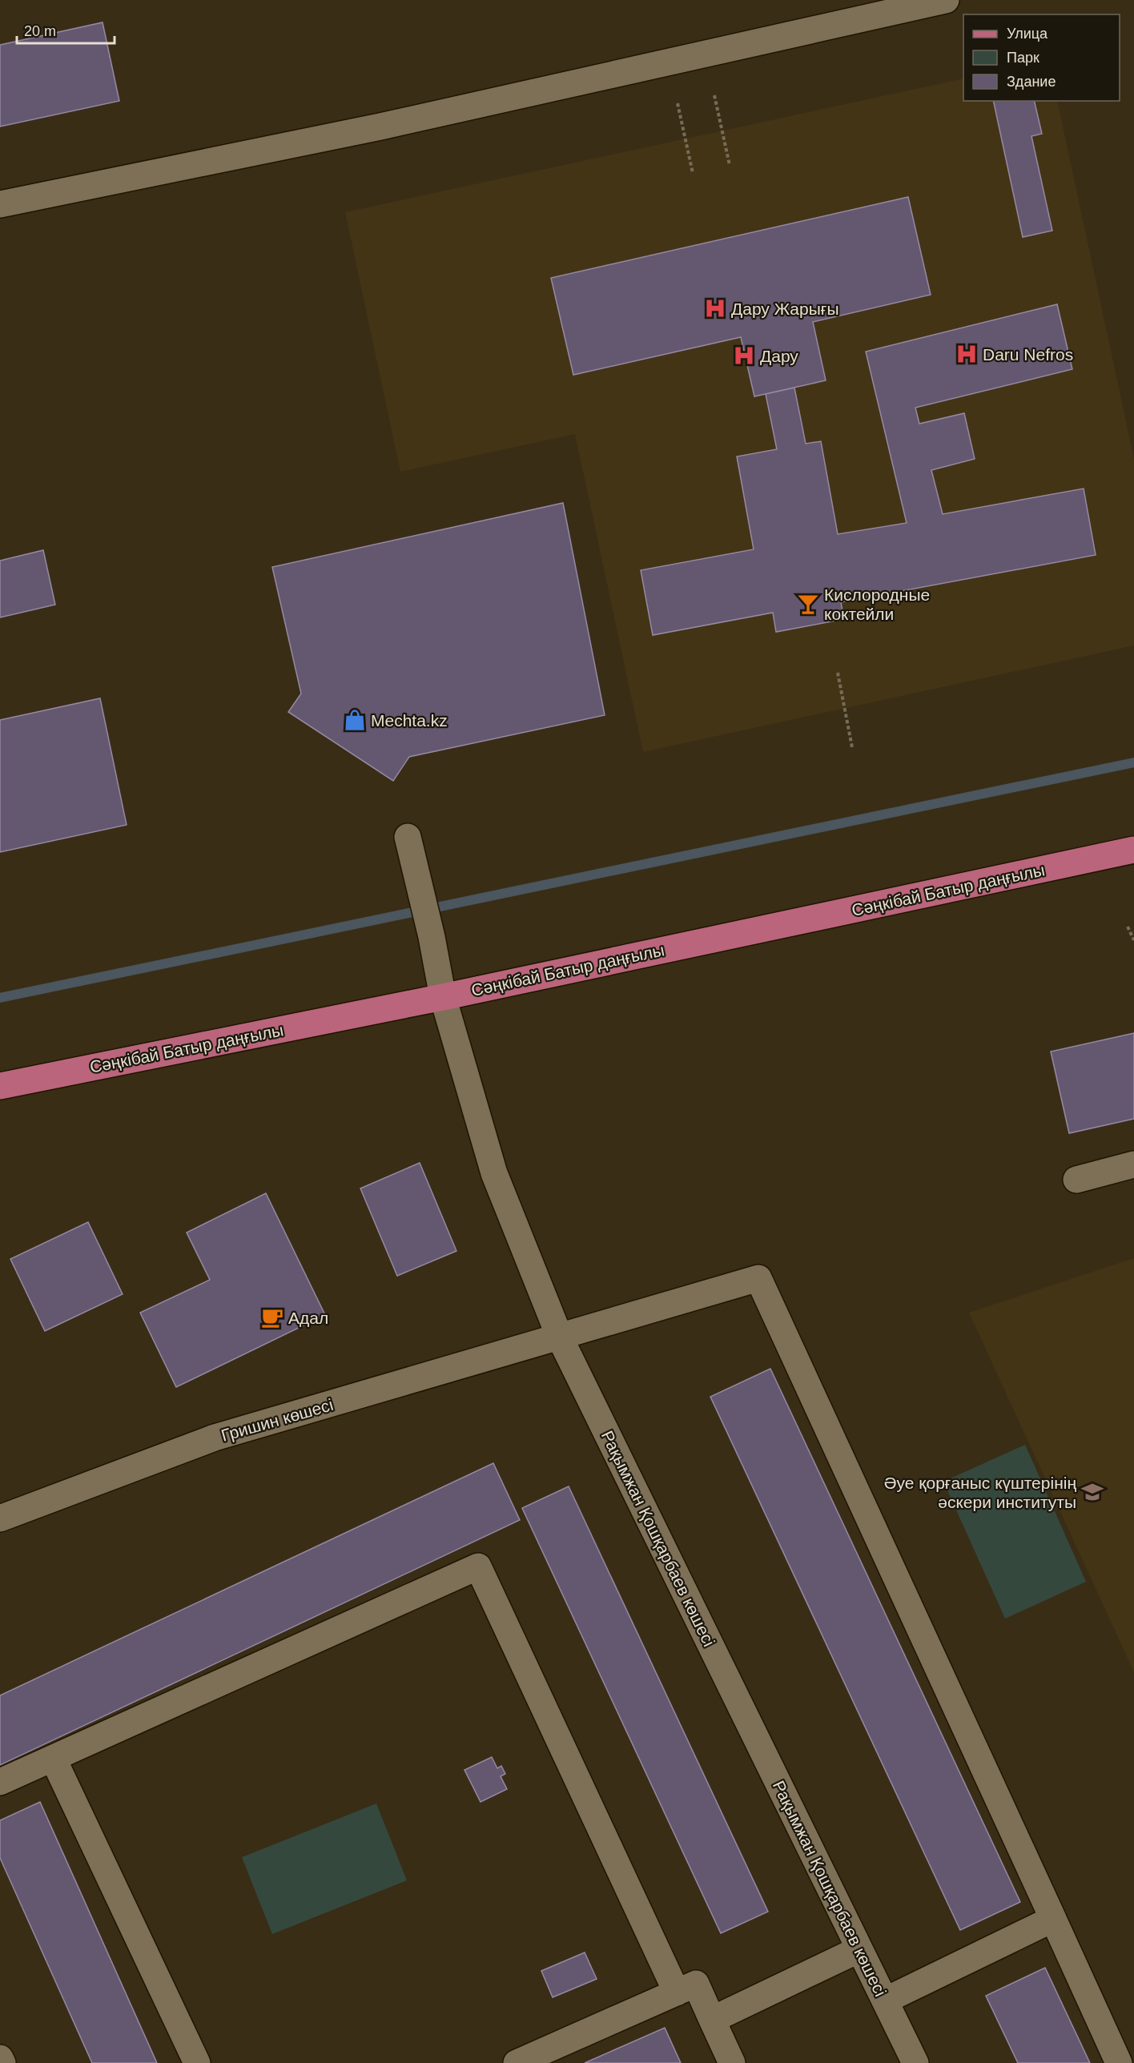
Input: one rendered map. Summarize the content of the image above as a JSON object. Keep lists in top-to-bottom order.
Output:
{
  "streets": {
    "main road": ["Сәңкібай Батыр даңғылы"],
    "street": ["Гришин көшесі", "Рақымжан Қошқарбаев көшесі"]
  },
  "crossings": [
    ["Сәңкібай Батыр даңғылы", "Рақымжан Қошқарбаев көшесі"],
    ["Гришин көшесі", "Рақымжан Қошқарбаев көшесі"]
  ],
  "places": {
    "hospital": ["Дару Жарығы", "Daru Nefros", "Дару"],
    "bar": ["Кислородные коктейли"],
    "shop": ["Mechta.kz"],
    "cafe": ["Адал"],
    "school or university": ["Әуе қорғаныс күштерінің әскери институты"]
  },
  "legend": ["Улица", "Парк", "Здание"],
  "scale_bar": "20 m"
}
